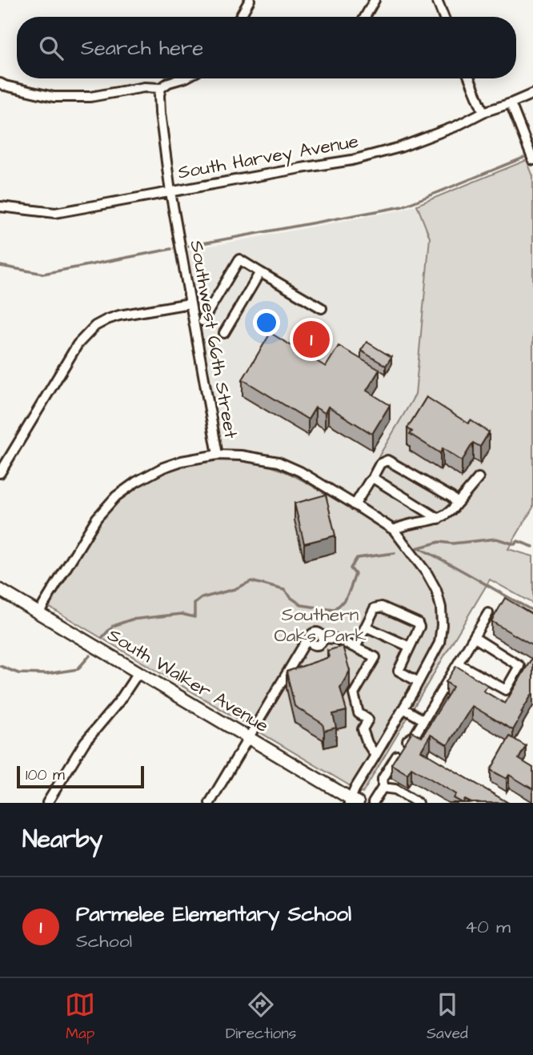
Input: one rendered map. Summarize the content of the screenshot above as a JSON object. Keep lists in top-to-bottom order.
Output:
{
  "streets": {
    "main road": ["South Walker Avenue"],
    "street": ["South Harvey Avenue", "Southwest 66th Street"]
  },
  "crossings": [
    ["South Harvey Avenue", "Southwest 66th Street"],
    ["Southwest 66th Street", "South Walker Avenue"]
  ],
  "parks": ["Southern Oaks Park"],
  "scale_bar": "100 m",
  "page": {
    "search": "Search here",
    "pins": "1",
    "scale": "100 m",
    "heading": "Nearby",
    "list": [
      {
        "mark": "1",
        "name": "Parmelee Elementary School",
        "note": "School",
        "value": "40 m"
      }
    ],
    "nav": ["Map", "Directions", "Saved"]
  }
}
